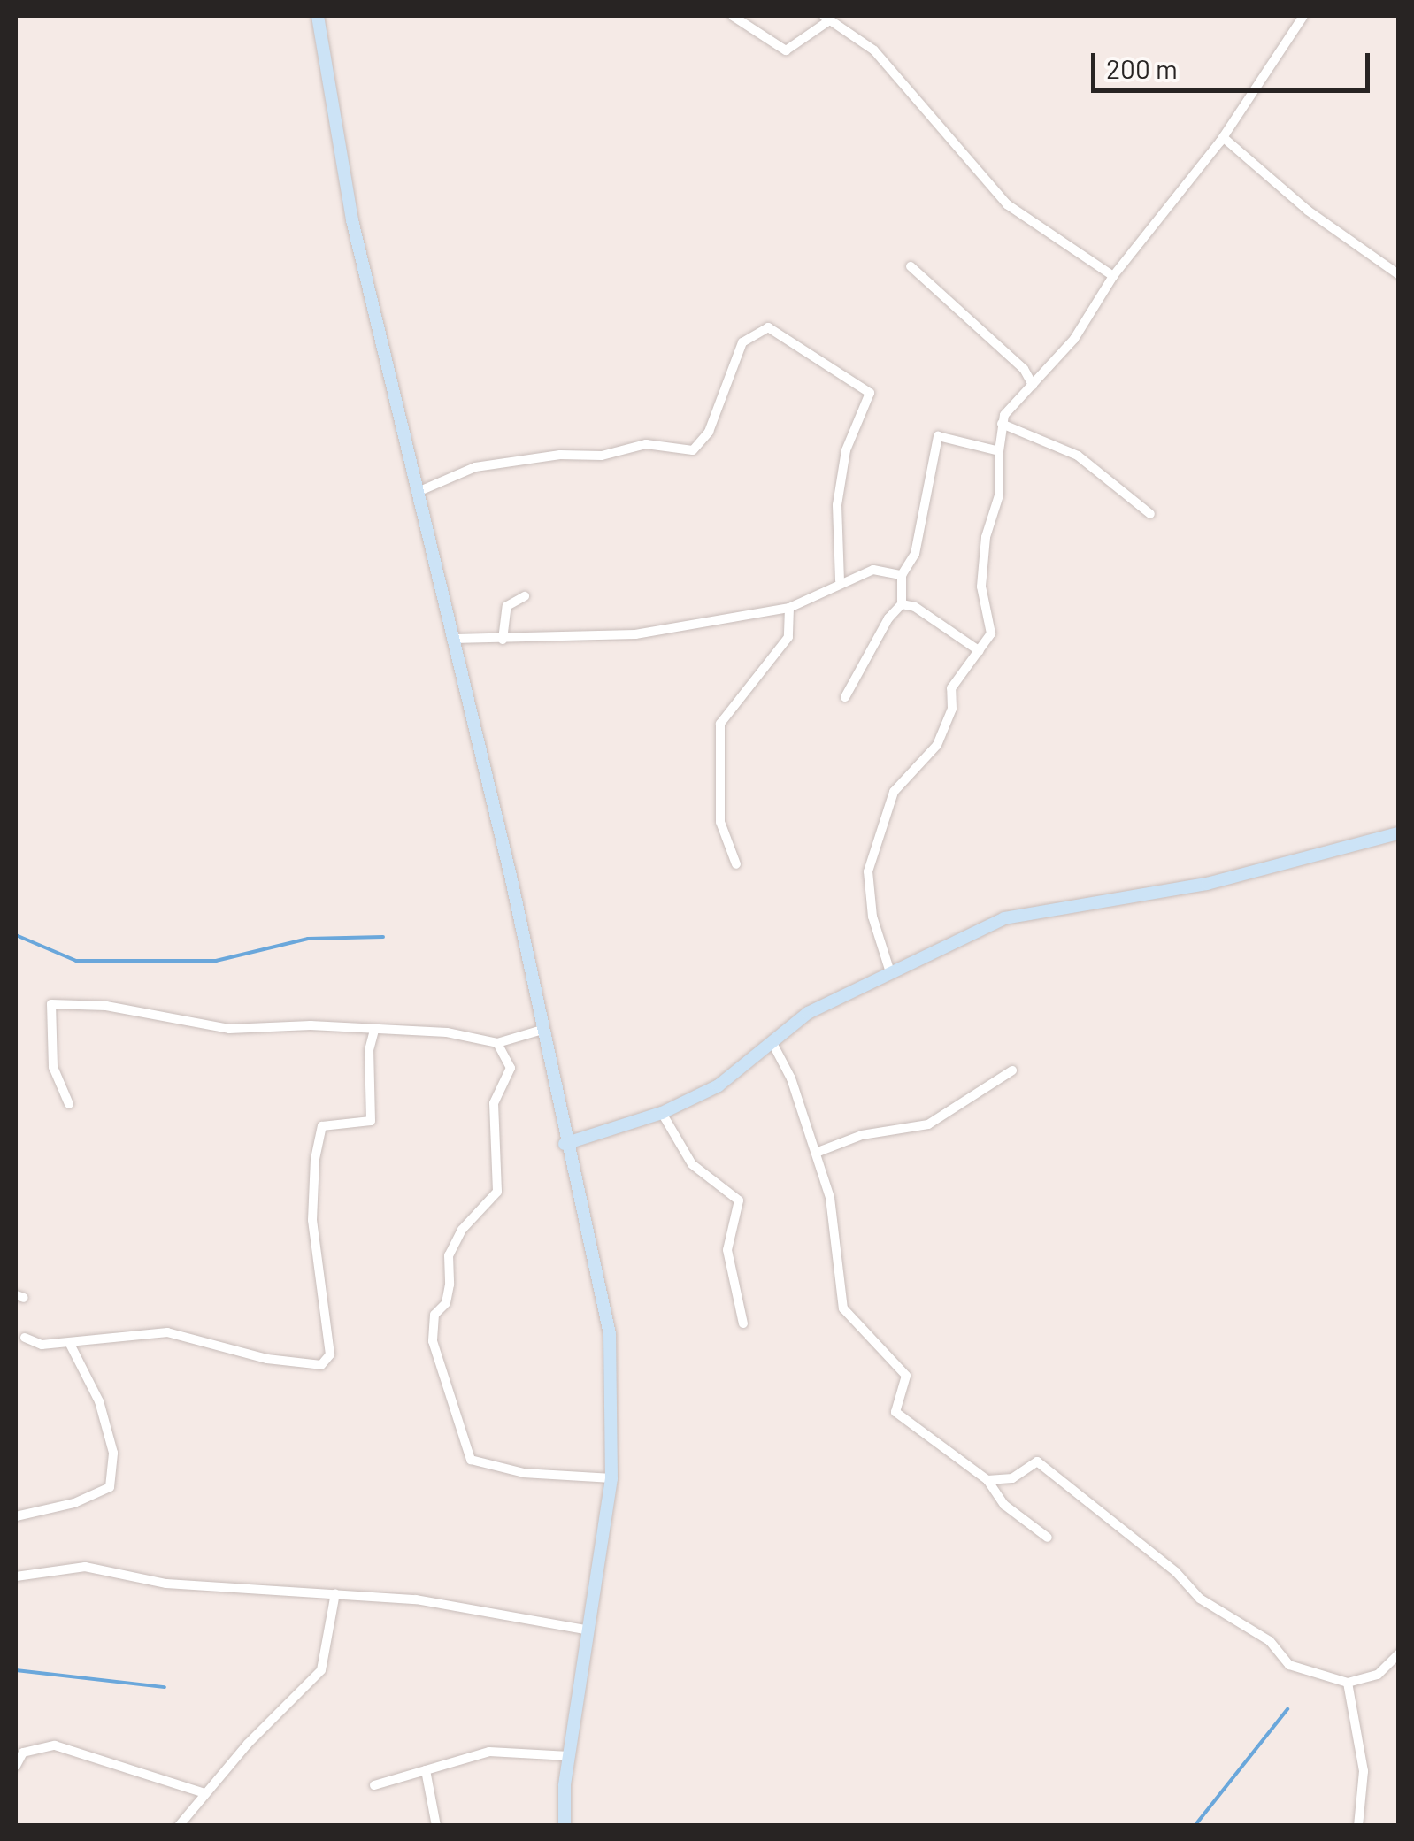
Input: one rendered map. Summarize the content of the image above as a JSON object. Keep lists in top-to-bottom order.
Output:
{
  "scale_bar": "200 m"
}
